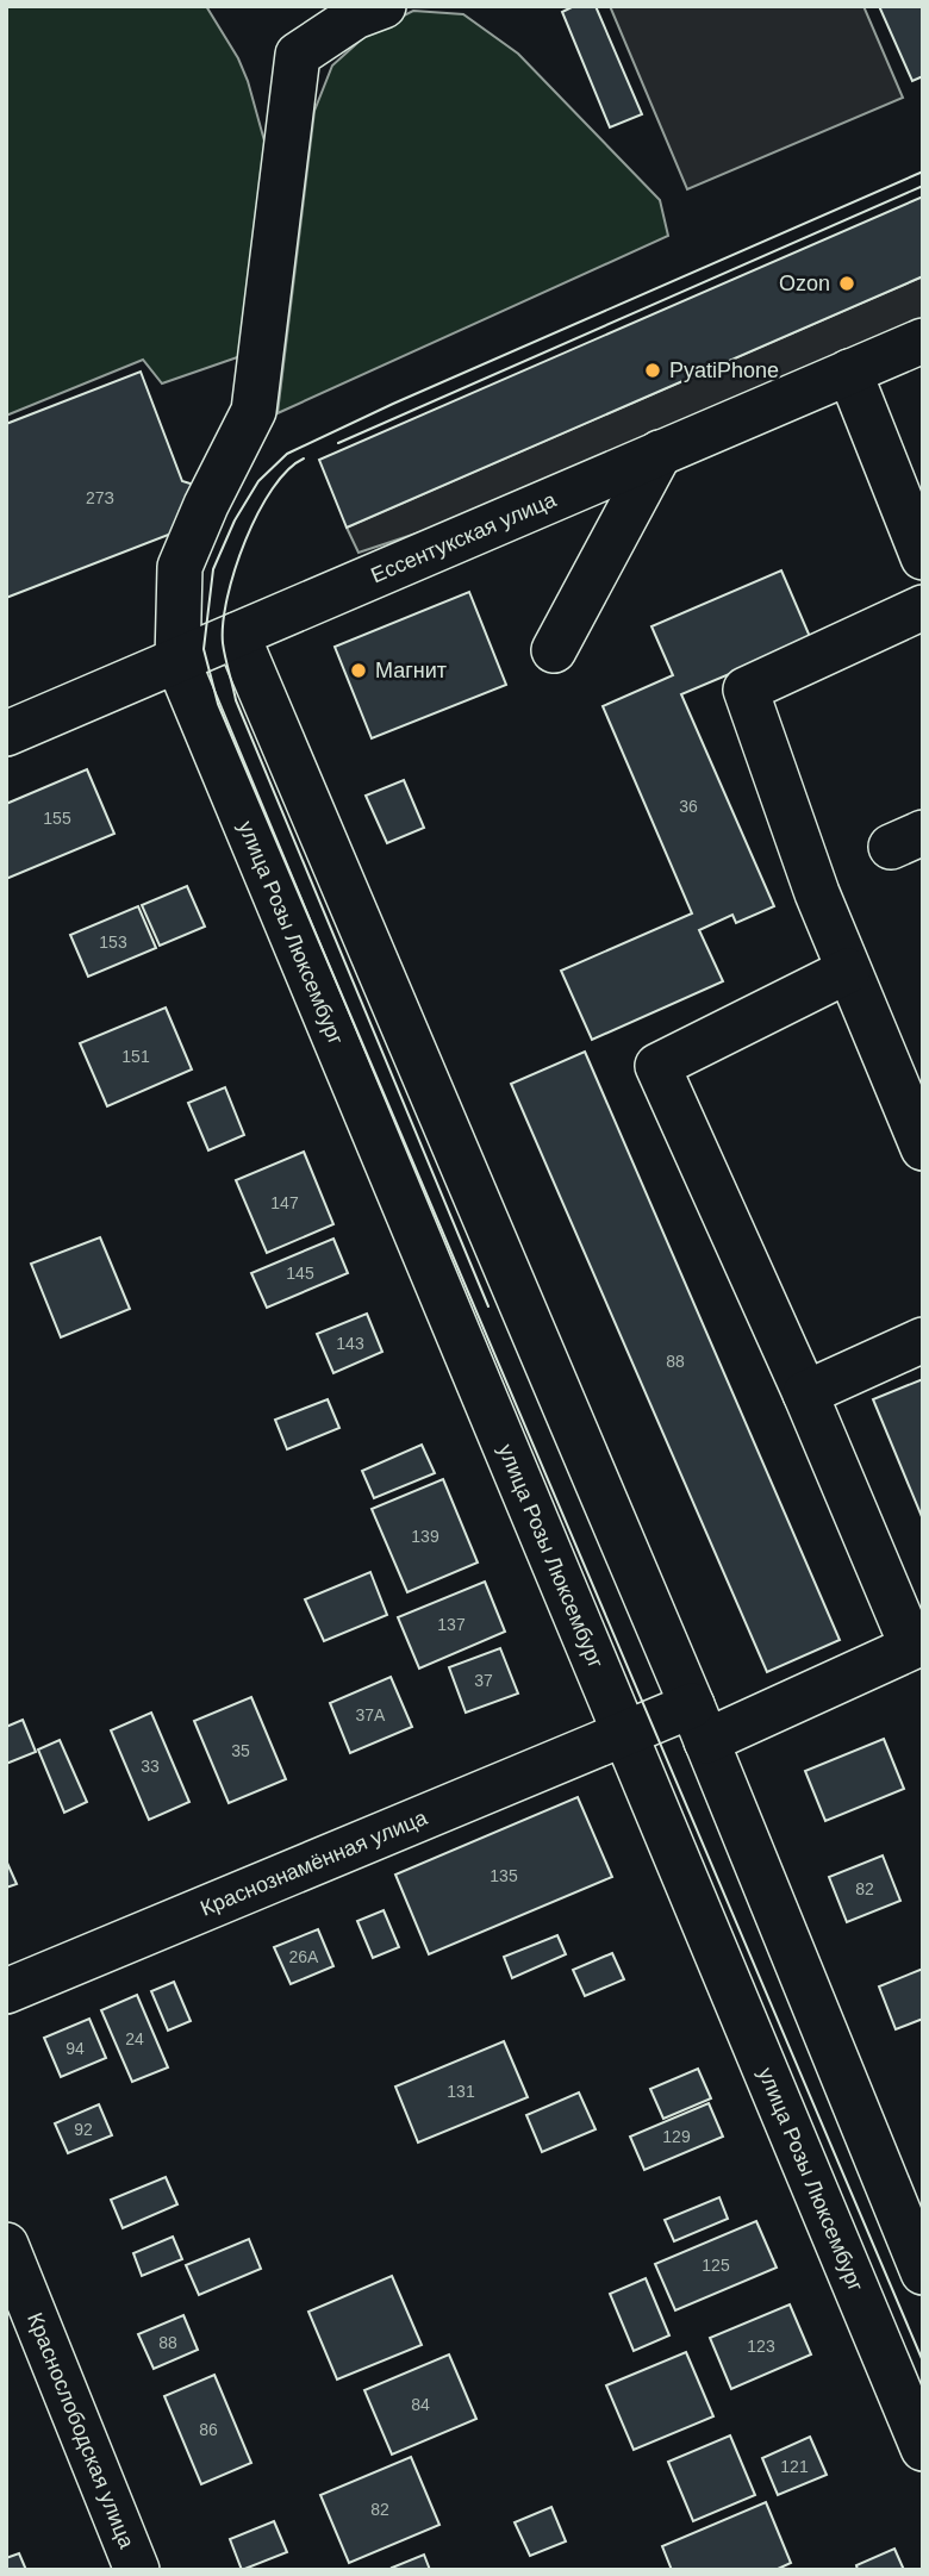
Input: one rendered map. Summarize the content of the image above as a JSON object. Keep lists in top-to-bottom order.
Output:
{
  "streets": {
    "street": [
      "Ессентукская улица",
      "улица Розы Люксембург",
      "Краснознамённая улица",
      "Краснослободская улица"
    ]
  },
  "crossings": [
    ["Ессентукская улица", "улица Розы Люксембург"],
    ["улица Розы Люксембург", "Краснознамённая улица"]
  ],
  "places": ["Ozon", "PyatiPhone", "Магнит"],
  "house_numbers": [
    "27З",
    "36",
    "155",
    "153",
    "151",
    "147",
    "145",
    "143",
    "88",
    "139",
    "137",
    "37",
    "37А",
    "35",
    "33",
    "135",
    "82",
    "26А",
    "24",
    "94",
    "131",
    "92",
    "129",
    "125",
    "88",
    "123",
    "84",
    "86",
    "121",
    "82"
  ]
}
